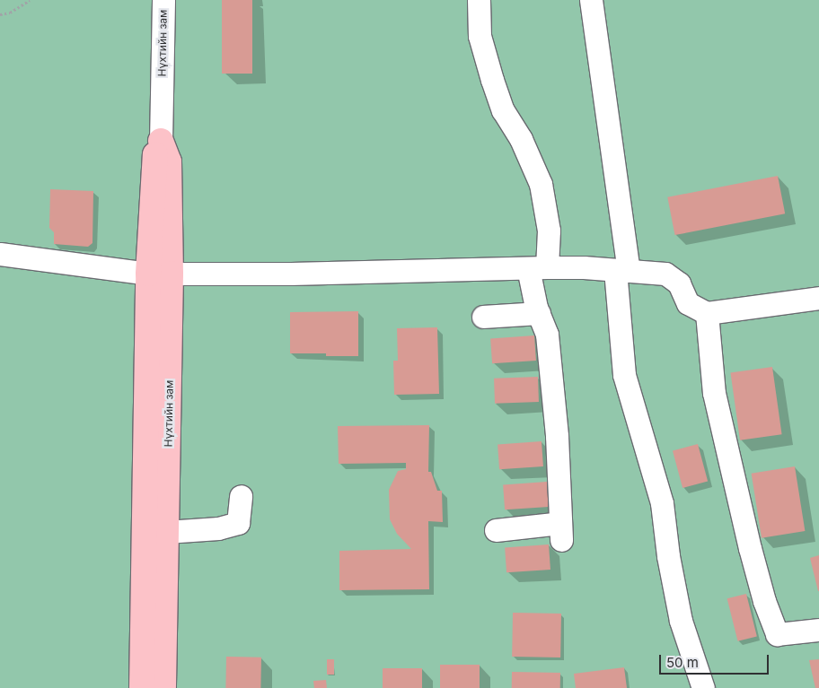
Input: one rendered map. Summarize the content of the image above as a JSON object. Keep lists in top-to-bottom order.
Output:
{
  "streets": {
    "main road": ["Нүхтийн зам"]
  },
  "scale_bar": "50 m"
}
